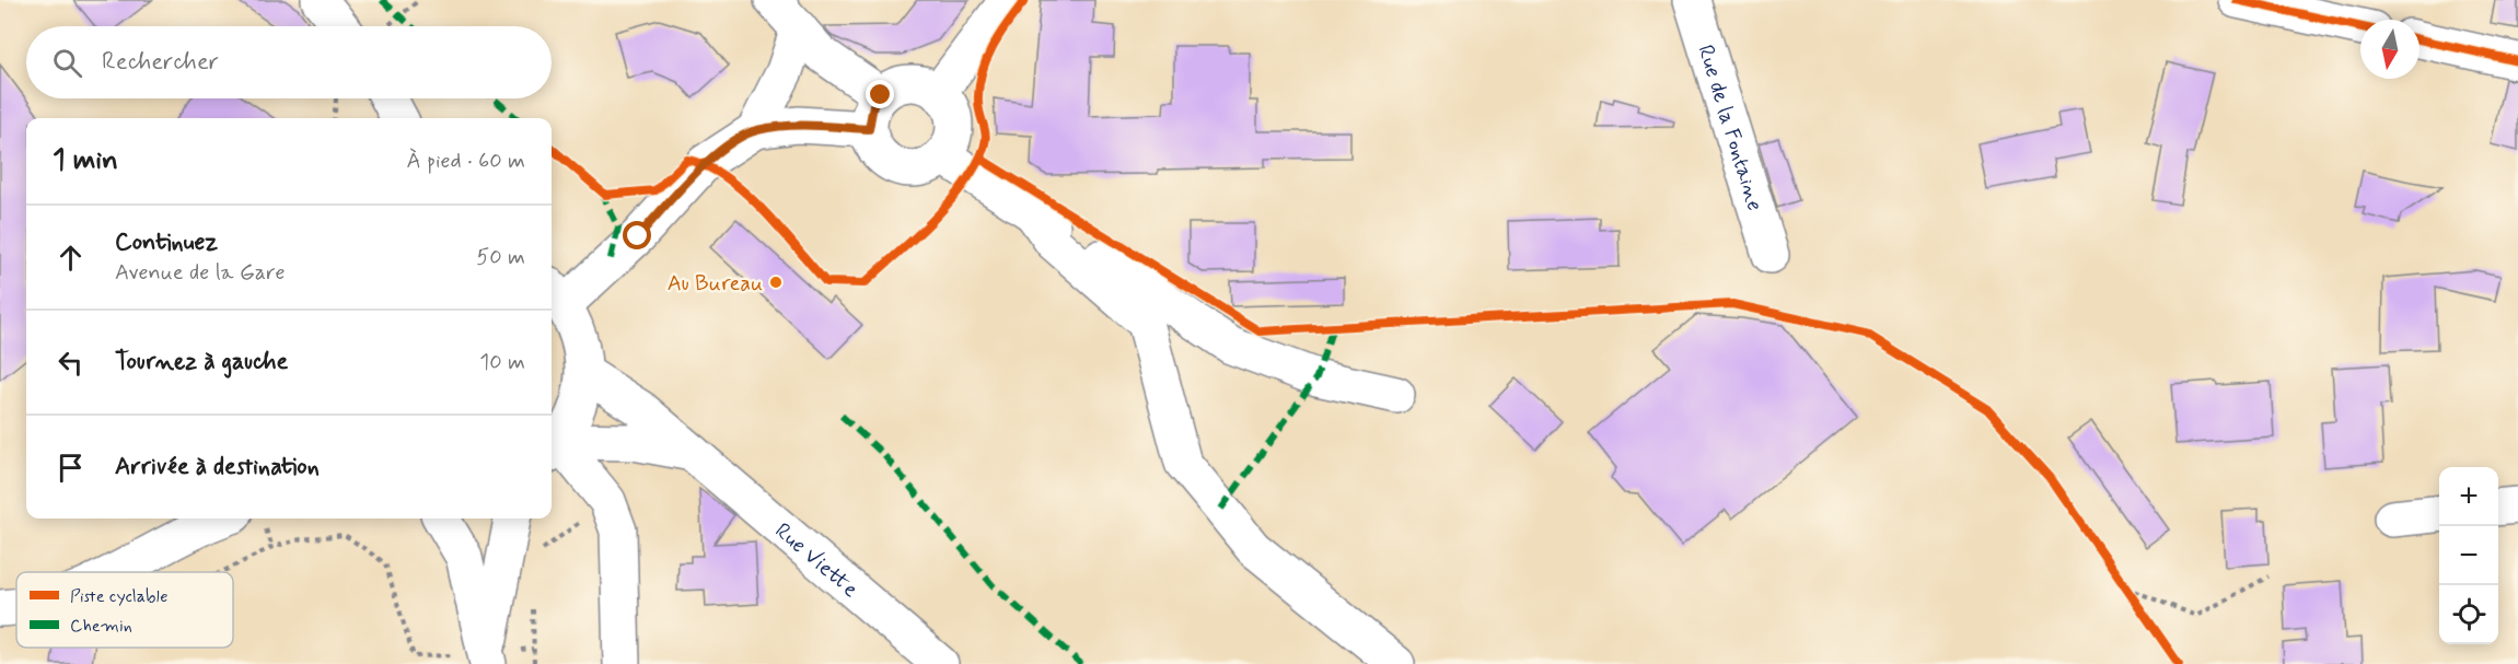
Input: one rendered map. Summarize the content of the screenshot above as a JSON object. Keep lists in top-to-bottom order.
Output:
{
  "streets": {
    "street": ["Rue de la Fontaine", "Rue Viette"]
  },
  "places": ["Au Bureau"],
  "legend": ["Piste cyclable", "Chemin"],
  "north": "bottom",
  "page": {
    "search": "Rechercher",
    "heading": ["1 min", "À pied · 60 m"],
    "list": [
      ["Continuez", "Avenue de la Gare", "50 m"],
      ["Tournez à gauche", "10 m"],
      "Arrivée à destination"
    ],
    "map_buttons": ["+", "−"]
  }
}
